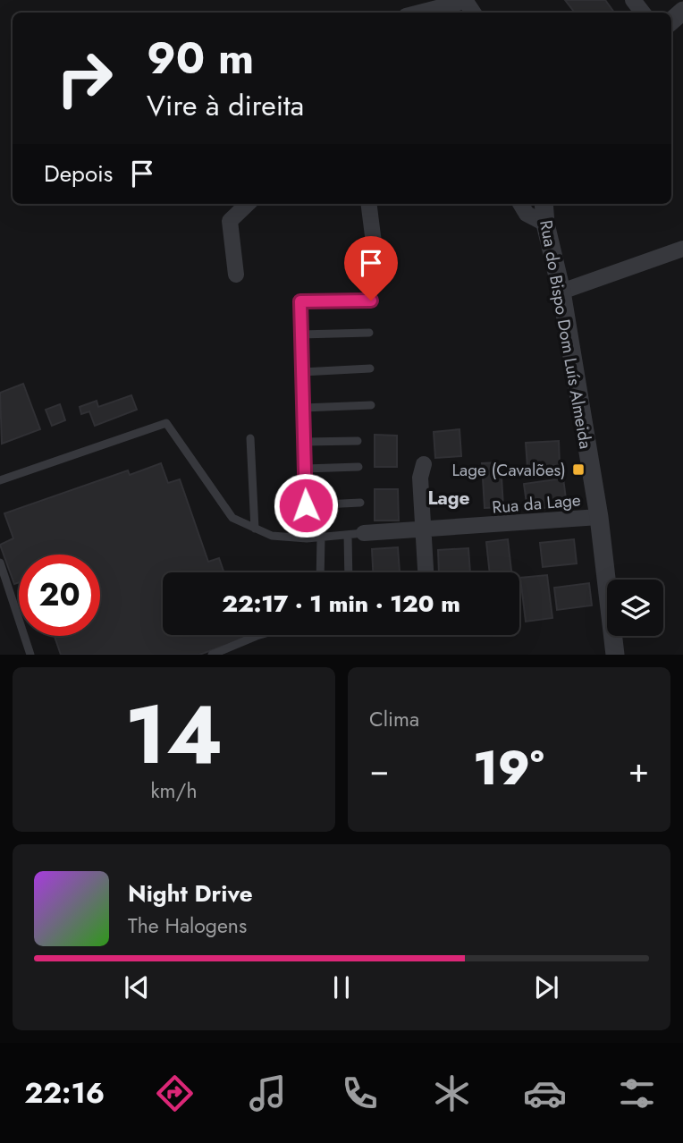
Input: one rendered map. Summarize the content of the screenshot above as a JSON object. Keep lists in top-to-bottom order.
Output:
{
  "streets": {
    "street": ["Rua do Bispo Dom Luís Almeida", "Rua da Lage"]
  },
  "crossings": [
    ["Rua do Bispo Dom Luís Almeida", "Rua da Lage"]
  ],
  "districts": ["Lage"],
  "places": {
    "transit": ["Lage (Cavalões)"]
  },
  "page": {
    "turn": ["90 m", "Vire à direita"],
    "then": "Depois",
    "limit": "20",
    "trip": "22:17 · 1 min · 120 m",
    "tile": [
      ["14", "km/h"],
      "Clima"
    ],
    "heat": ["−", "19°", "+"],
    "song": ["Night Drive", "The Halogens"],
    "tabs": "22:16"
  }
}
